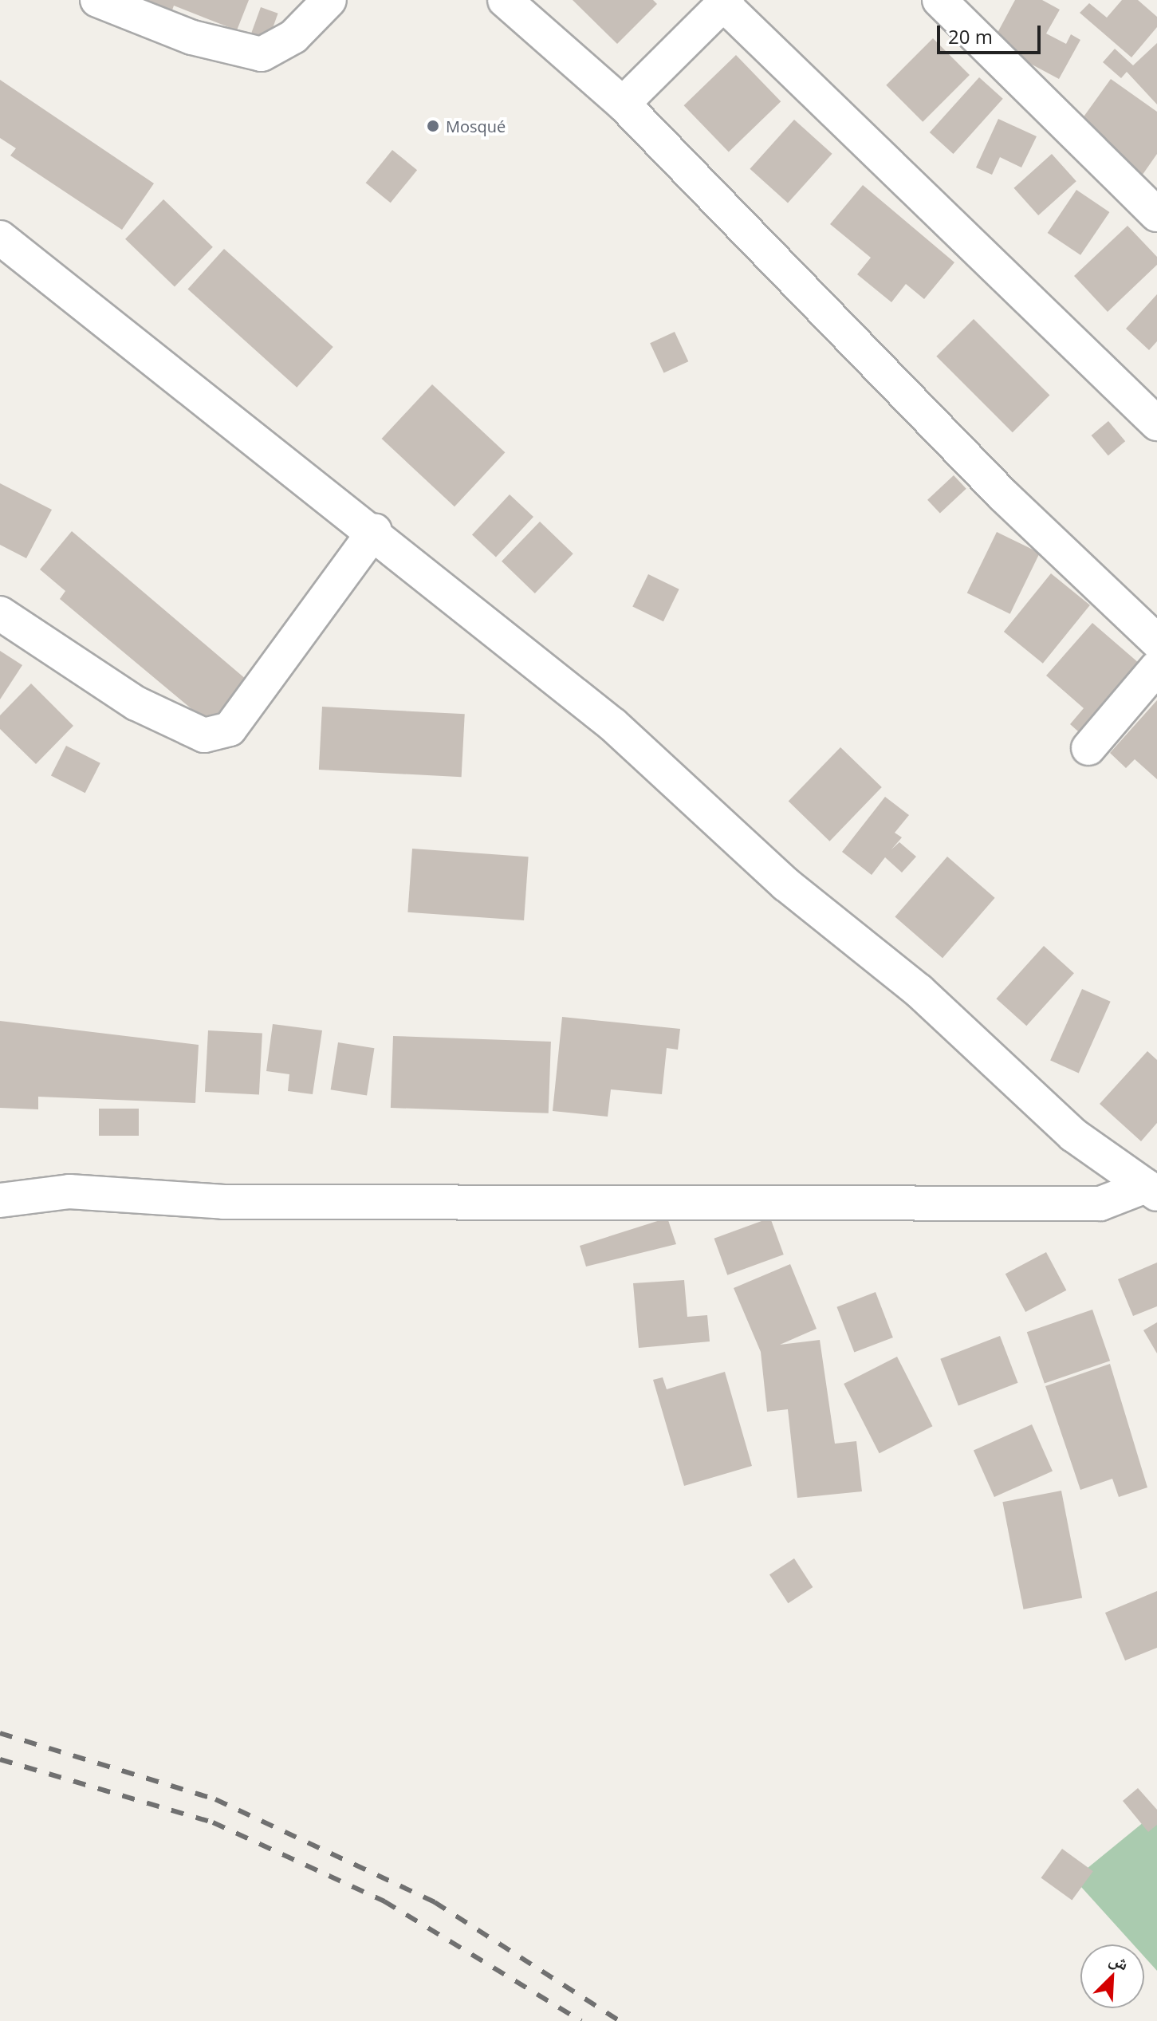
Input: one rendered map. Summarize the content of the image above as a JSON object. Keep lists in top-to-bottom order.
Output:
{
  "places": ["Mosqué"],
  "scale_bar": "20 m",
  "north": "top right"
}
